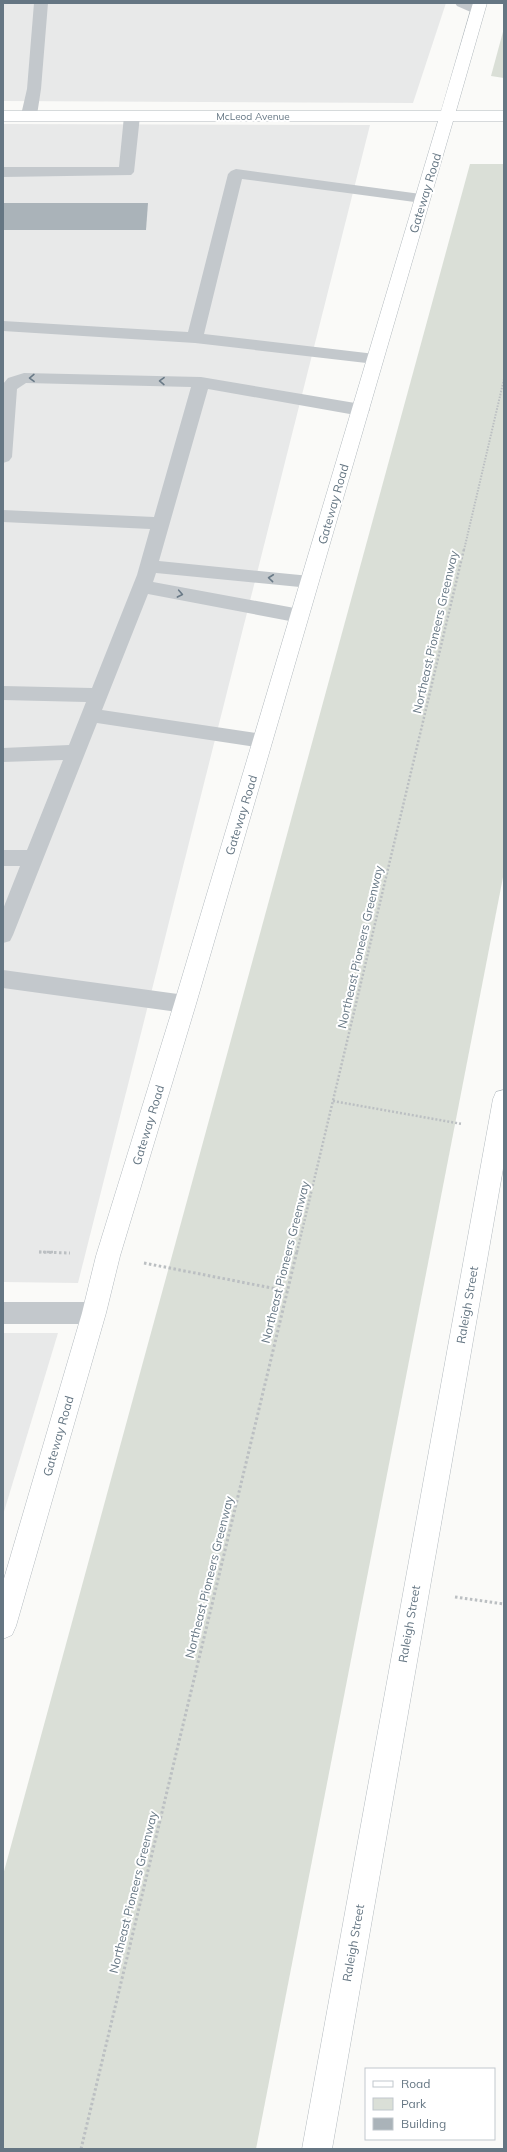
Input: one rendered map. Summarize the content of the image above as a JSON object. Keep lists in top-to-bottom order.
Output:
{
  "streets": {
    "main road": ["McLeod Avenue", "Gateway Road", "Raleigh Street"],
    "path": ["Northeast Pioneers Greenway"]
  },
  "crossings": [
    ["McLeod Avenue", "Gateway Road"]
  ],
  "legend": ["Road", "Park", "Building"]
}
